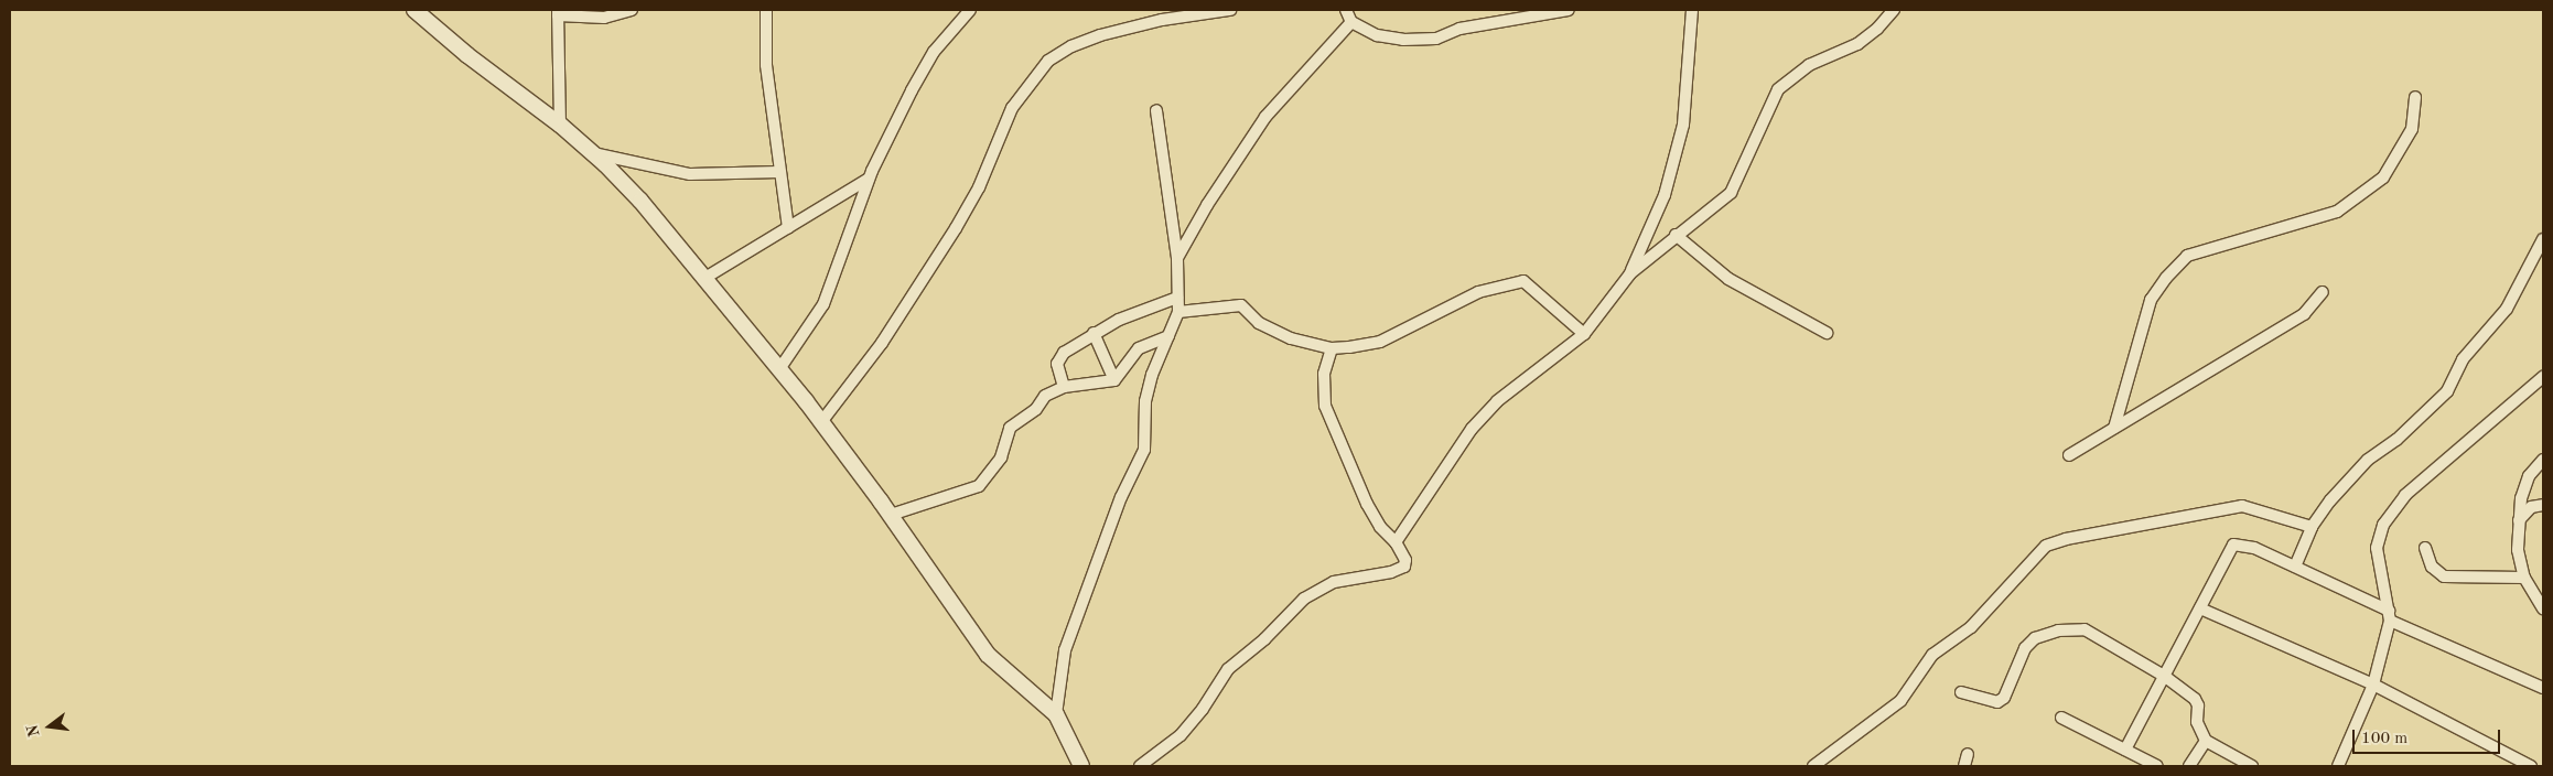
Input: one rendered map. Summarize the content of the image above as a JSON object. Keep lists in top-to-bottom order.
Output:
{
  "scale_bar": "100 m",
  "north": "left"
}
